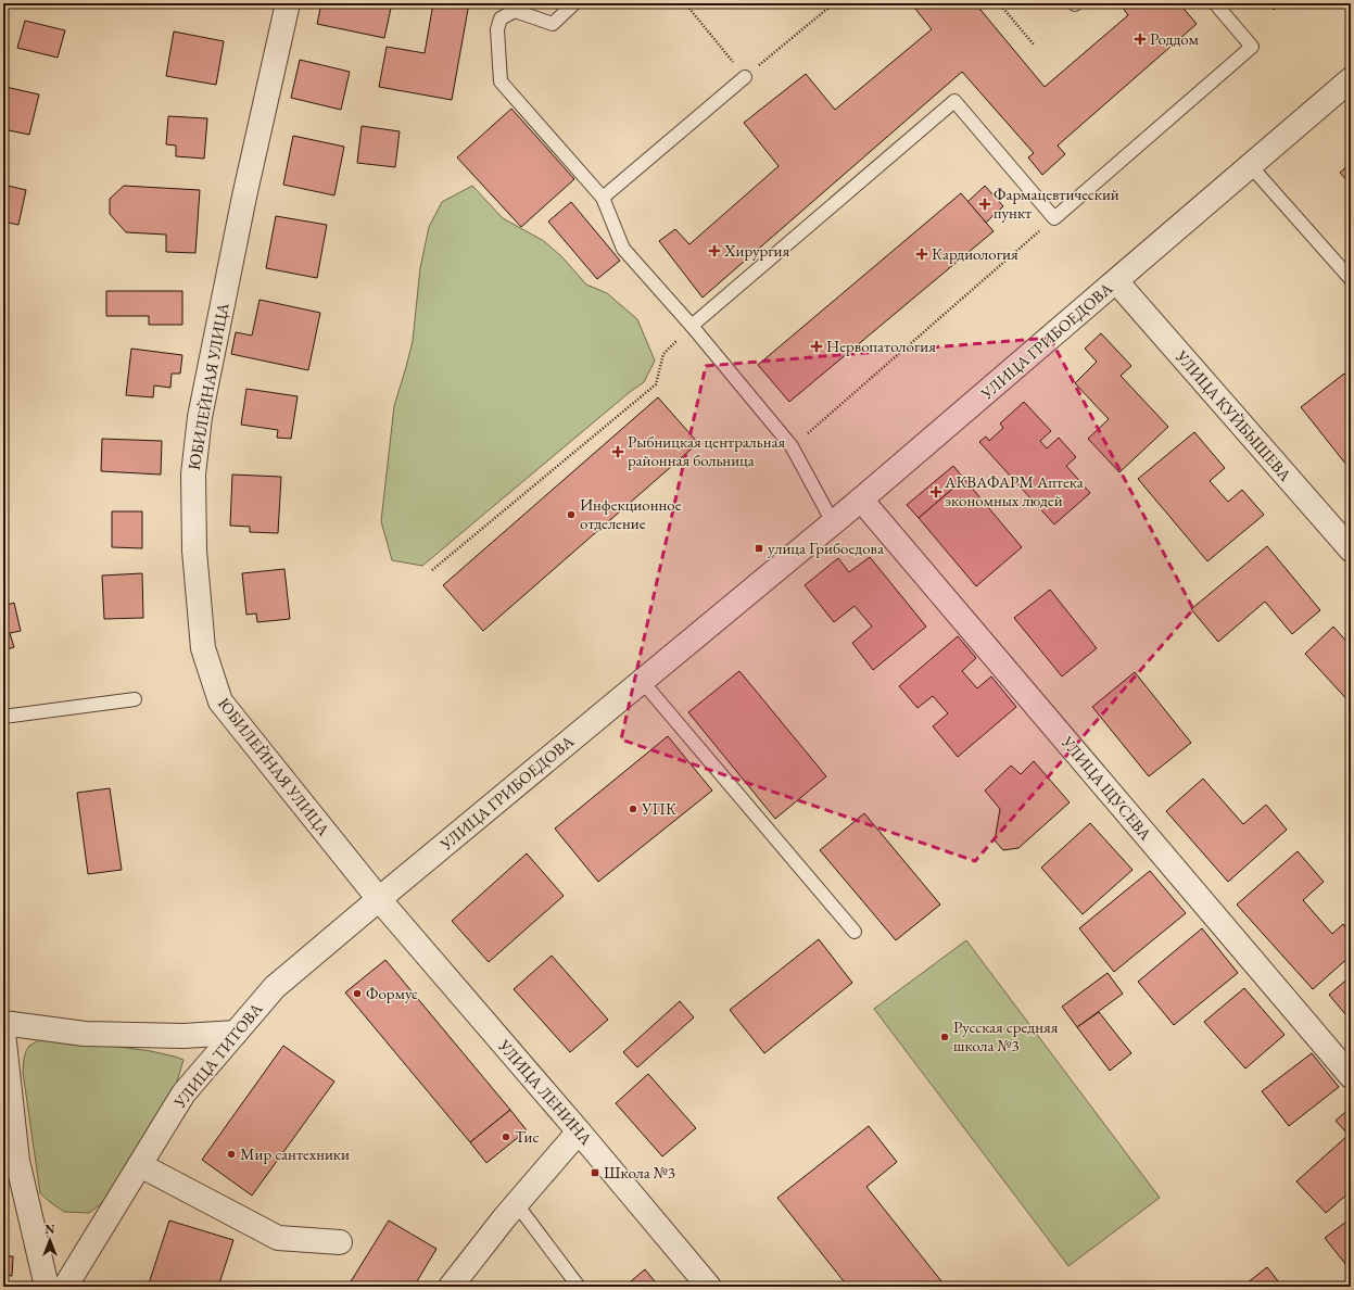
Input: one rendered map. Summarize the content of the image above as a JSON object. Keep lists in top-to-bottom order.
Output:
{
  "streets": {
    "street": [
      "УЛИЦА ГРИБОЕДОВА",
      "ЮБИЛЕЙНАЯ УЛИЦА",
      "УЛИЦА КУЙБЫШЕВА",
      "УЛИЦА ЩУСЕВА",
      "УЛИЦА ТИТОВА",
      "УЛИЦА ЛЕНИНА"
    ]
  },
  "crossings": [
    ["УЛИЦА ГРИБОЕДОВА", "ЮБИЛЕЙНАЯ УЛИЦА"],
    ["УЛИЦА ГРИБОЕДОВА", "УЛИЦА КУЙБЫШЕВА"],
    ["УЛИЦА ГРИБОЕДОВА", "УЛИЦА ЩУСЕВА"],
    ["УЛИЦА ГРИБОЕДОВА", "УЛИЦА ТИТОВА"],
    ["УЛИЦА ГРИБОЕДОВА", "УЛИЦА ЛЕНИНА"],
    ["ЮБИЛЕЙНАЯ УЛИЦА", "УЛИЦА ТИТОВА"],
    ["ЮБИЛЕЙНАЯ УЛИЦА", "УЛИЦА ЛЕНИНА"],
    ["УЛИЦА ТИТОВА", "УЛИЦА ЛЕНИНА"]
  ],
  "places": {
    "health": [
      "Роддом",
      "Фармацевтический пункт",
      "Хирургия",
      "Кардиология",
      "Нервопатология",
      "Рыбницкая центральная районная больница",
      "АКВАФАРМ Аптека экономных людей"
    ],
    "other": [
      "Инфекционное отделение",
      "УПК",
      "Формус",
      "Русская средняя школа №3",
      "Тис",
      "Мир сантехники"
    ],
    "transit": ["улица Грибоедова", "Школа №3"]
  },
  "north": "top"
}
